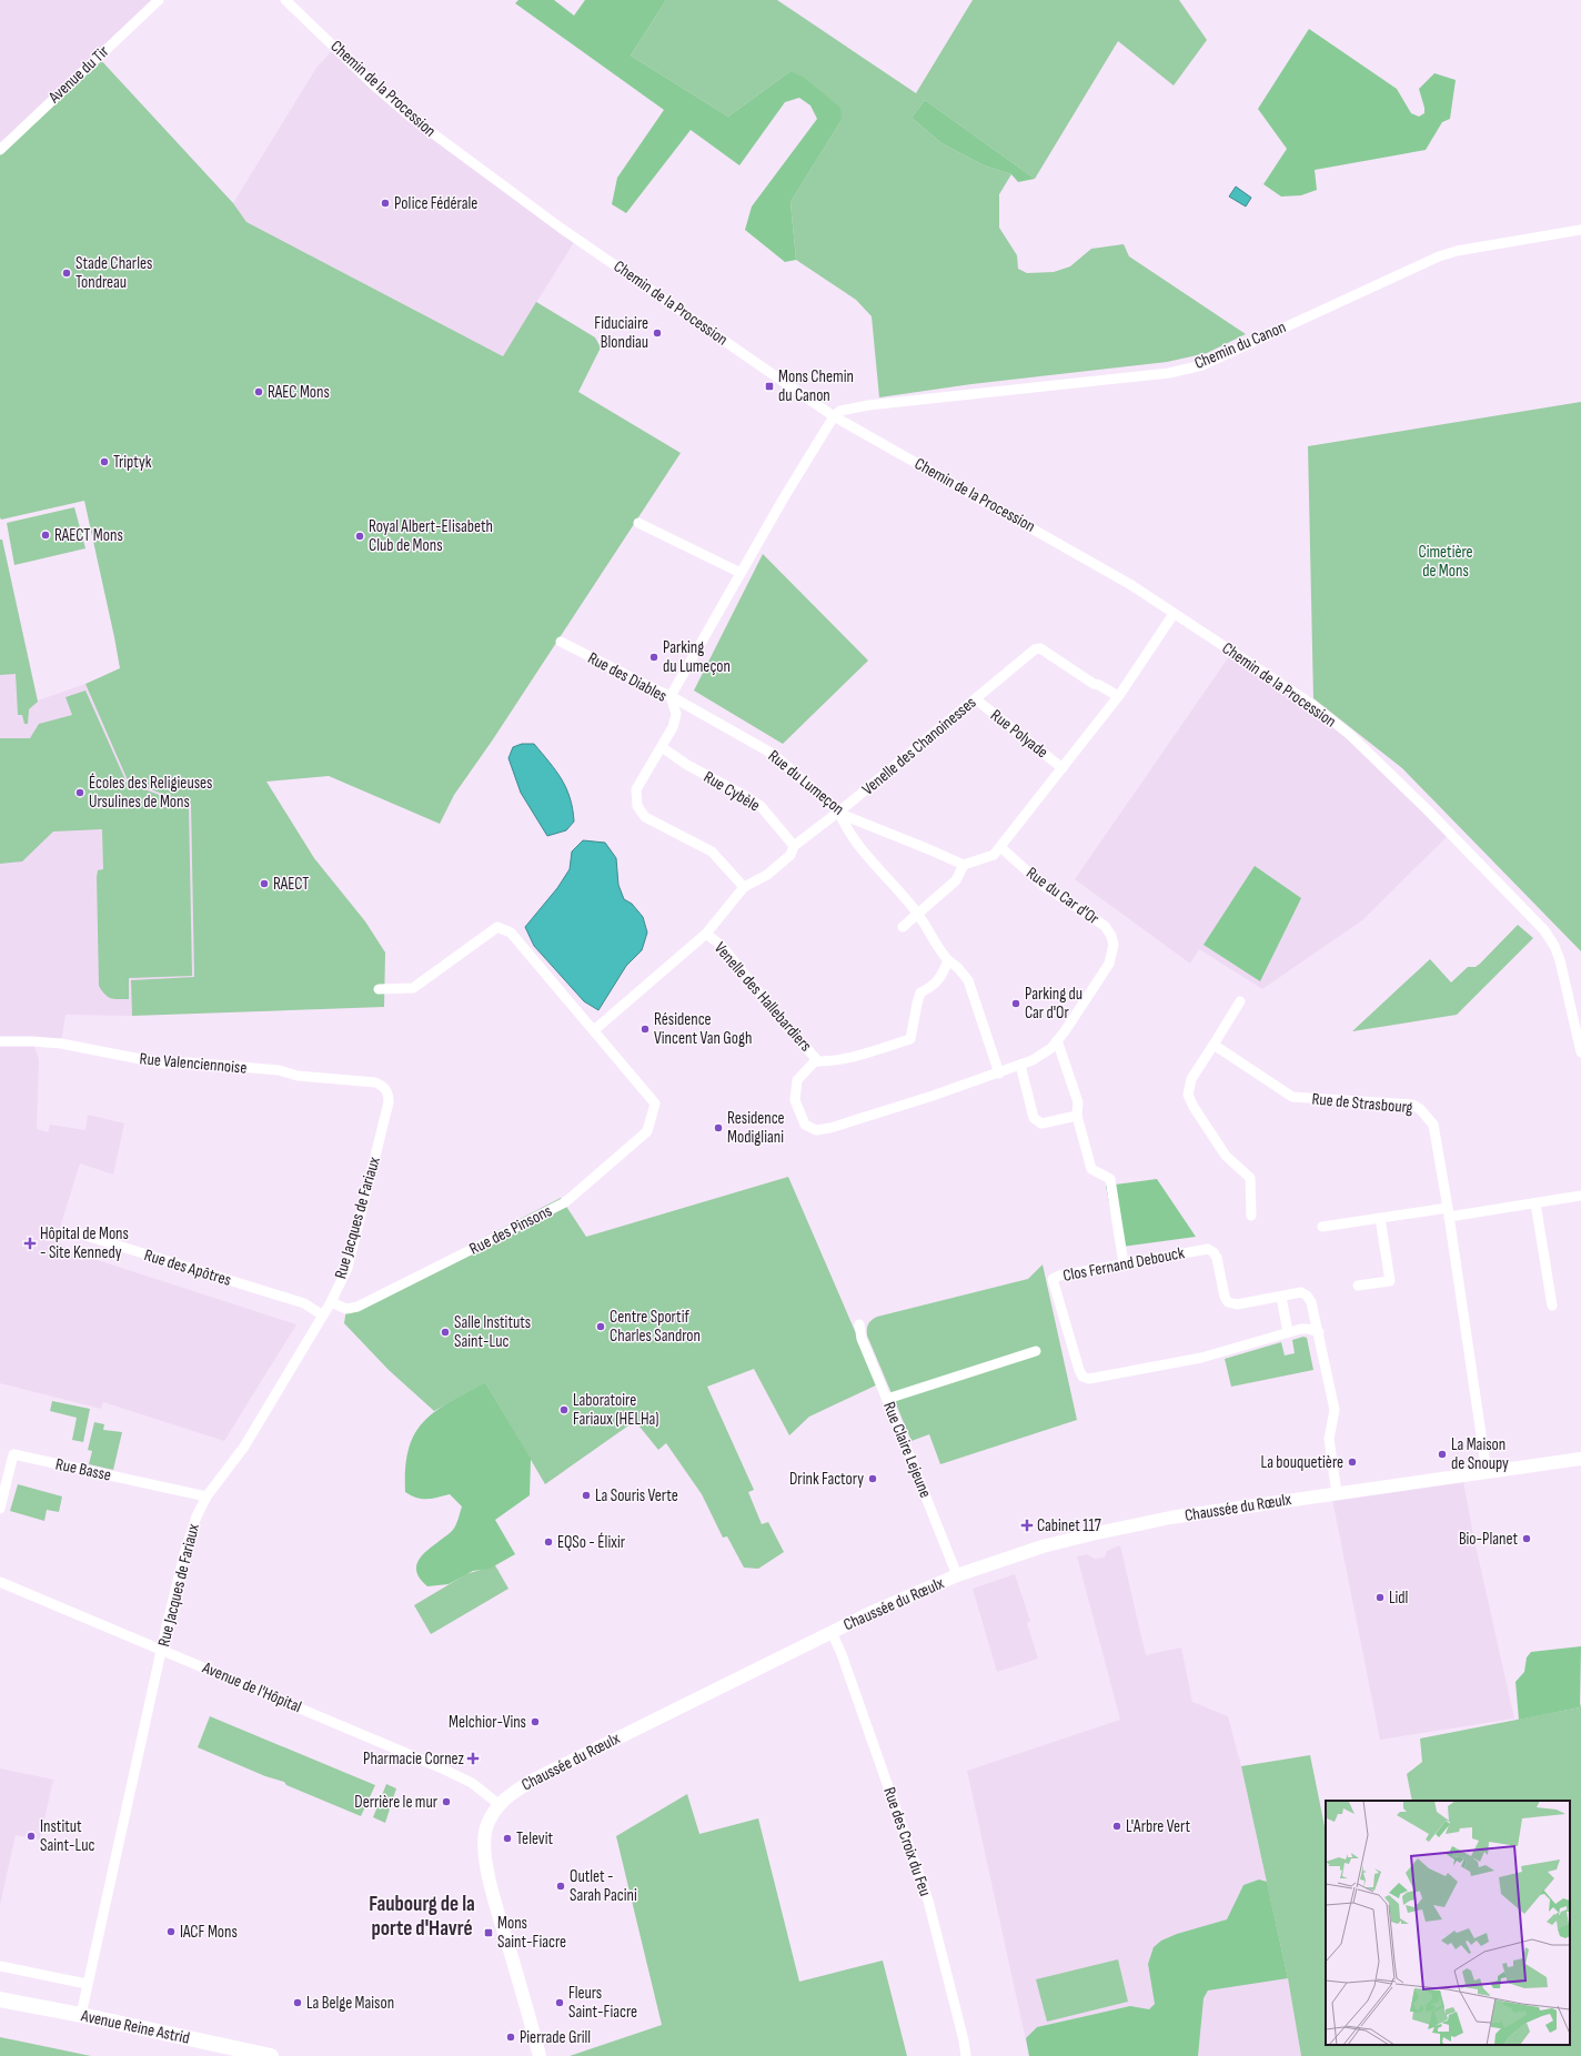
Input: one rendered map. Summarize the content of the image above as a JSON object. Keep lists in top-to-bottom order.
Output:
{
  "streets": {
    "main road": ["Chaussée du Rœulx", "Avenue Reine Astrid"],
    "street": [
      "Avenue du Tir",
      "Chemin de la Procession",
      "Chemin du Canon",
      "Rue des Diables",
      "Rue Polyade",
      "Venelle des Chanoinesses",
      "Rue du Lumeçon",
      "Rue Cybèle",
      "Rue du Car d'Or",
      "Venelle des Hallebardiers",
      "Rue Valenciennoise",
      "Rue de Strasbourg",
      "Rue Jacques de Fariaux",
      "Rue des Pinsons",
      "Clos Fernand Debouck",
      "Rue des Apôtres",
      "Rue Claire Lejeune",
      "Rue Basse",
      "Avenue de l'Hôpital",
      "Rue des Croix du Feu"
    ]
  },
  "crossings": [
    ["Chemin de la Procession", "Chemin du Canon"],
    ["Rue des Diables", "Venelle des Chanoinesses"],
    ["Rue des Diables", "Rue du Lumeçon"],
    ["Rue des Diables", "Rue Cybèle"],
    ["Rue Polyade", "Venelle des Chanoinesses"],
    ["Venelle des Chanoinesses", "Rue du Lumeçon"],
    ["Venelle des Chanoinesses", "Rue Cybèle"],
    ["Venelle des Chanoinesses", "Venelle des Hallebardiers"],
    ["Venelle des Chanoinesses", "Rue des Pinsons"],
    ["Rue du Car d'Or", "Venelle des Hallebardiers"],
    ["Rue Valenciennoise", "Rue Jacques de Fariaux"],
    ["Rue de Strasbourg", "Chaussée du Rœulx"],
    ["Rue Jacques de Fariaux", "Rue des Pinsons"],
    ["Rue Jacques de Fariaux", "Rue des Apôtres"],
    ["Rue Jacques de Fariaux", "Rue Basse"],
    ["Rue Jacques de Fariaux", "Avenue de l'Hôpital"],
    ["Rue Jacques de Fariaux", "Avenue Reine Astrid"],
    ["Clos Fernand Debouck", "Chaussée du Rœulx"],
    ["Rue Claire Lejeune", "Chaussée du Rœulx"],
    ["Chaussée du Rœulx", "Avenue de l'Hôpital"],
    ["Chaussée du Rœulx", "Rue des Croix du Feu"]
  ],
  "districts": ["Faubourg de la porte d'Havré"],
  "parks": ["Cimetière de Mons"],
  "places": {
    "other": [
      "Police Fédérale",
      "Stade Charles Tondreau",
      "Fiduciaire Blondiau",
      "RAEC Mons",
      "Triptyk",
      "RAECT Mons",
      "Royal Albert-Elisabeth Club de Mons",
      "Parking du Lumeçon",
      "Écoles des Religieuses Ursulines de Mons",
      "RAECT",
      "Parking du Car d'Or",
      "Résidence Vincent Van Gogh",
      "Residence Modigliani",
      "Centre Sportif Charles Sandron",
      "Salle Instituts Saint-Luc",
      "Laboratoire Fariaux (HELHa)",
      "La Maison de Snoupy",
      "La bouquetière",
      "Drink Factory",
      "La Souris Verte",
      "Bio-Planet",
      "EQSo - Élixir",
      "Lidl",
      "Melchior-Vins",
      "Derrière le mur",
      "L'Arbre Vert",
      "Institut Saint-Luc",
      "Televit",
      "Outlet - Sarah Pacini",
      "IACF Mons",
      "La Belge Maison",
      "Fleurs Saint-Fiacre",
      "Pierrade Grill"
    ],
    "transit": ["Mons Chemin du Canon", "Mons Saint-Fiacre"],
    "health": ["Hôpital de Mons - Site Kennedy", "Cabinet 117", "Pharmacie Cornez"]
  }
}
